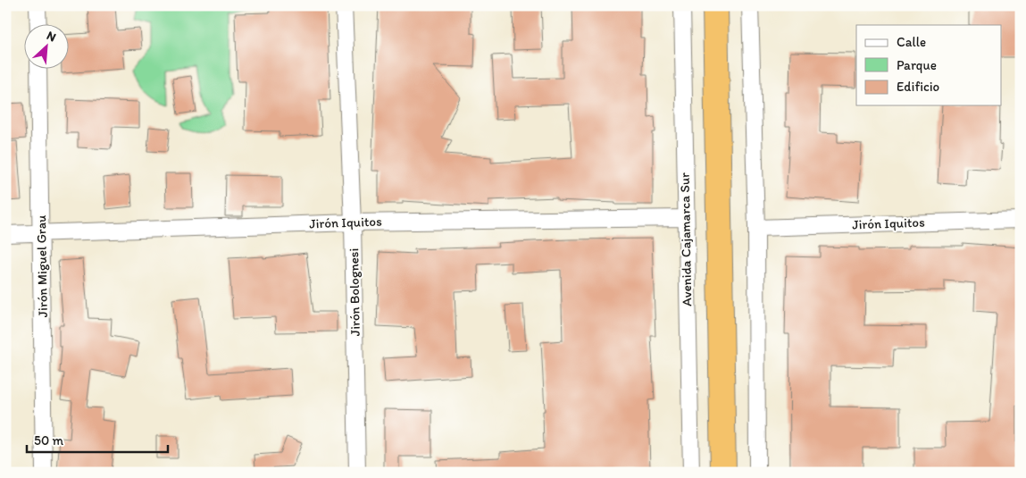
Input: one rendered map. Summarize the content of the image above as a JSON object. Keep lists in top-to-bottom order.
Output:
{
  "streets": {
    "street": [
      "Jirón Iquitos",
      "Avenida Cajamarca Sur",
      "Jirón Miguel Grau",
      "Jirón Bolognesi"
    ]
  },
  "crossings": [
    ["Jirón Iquitos", "Avenida Cajamarca Sur"],
    ["Jirón Iquitos", "Jirón Miguel Grau"],
    ["Jirón Iquitos", "Jirón Bolognesi"]
  ],
  "legend": ["Calle", "Parque", "Edificio"],
  "scale_bar": "50 m",
  "north": "top right"
}
